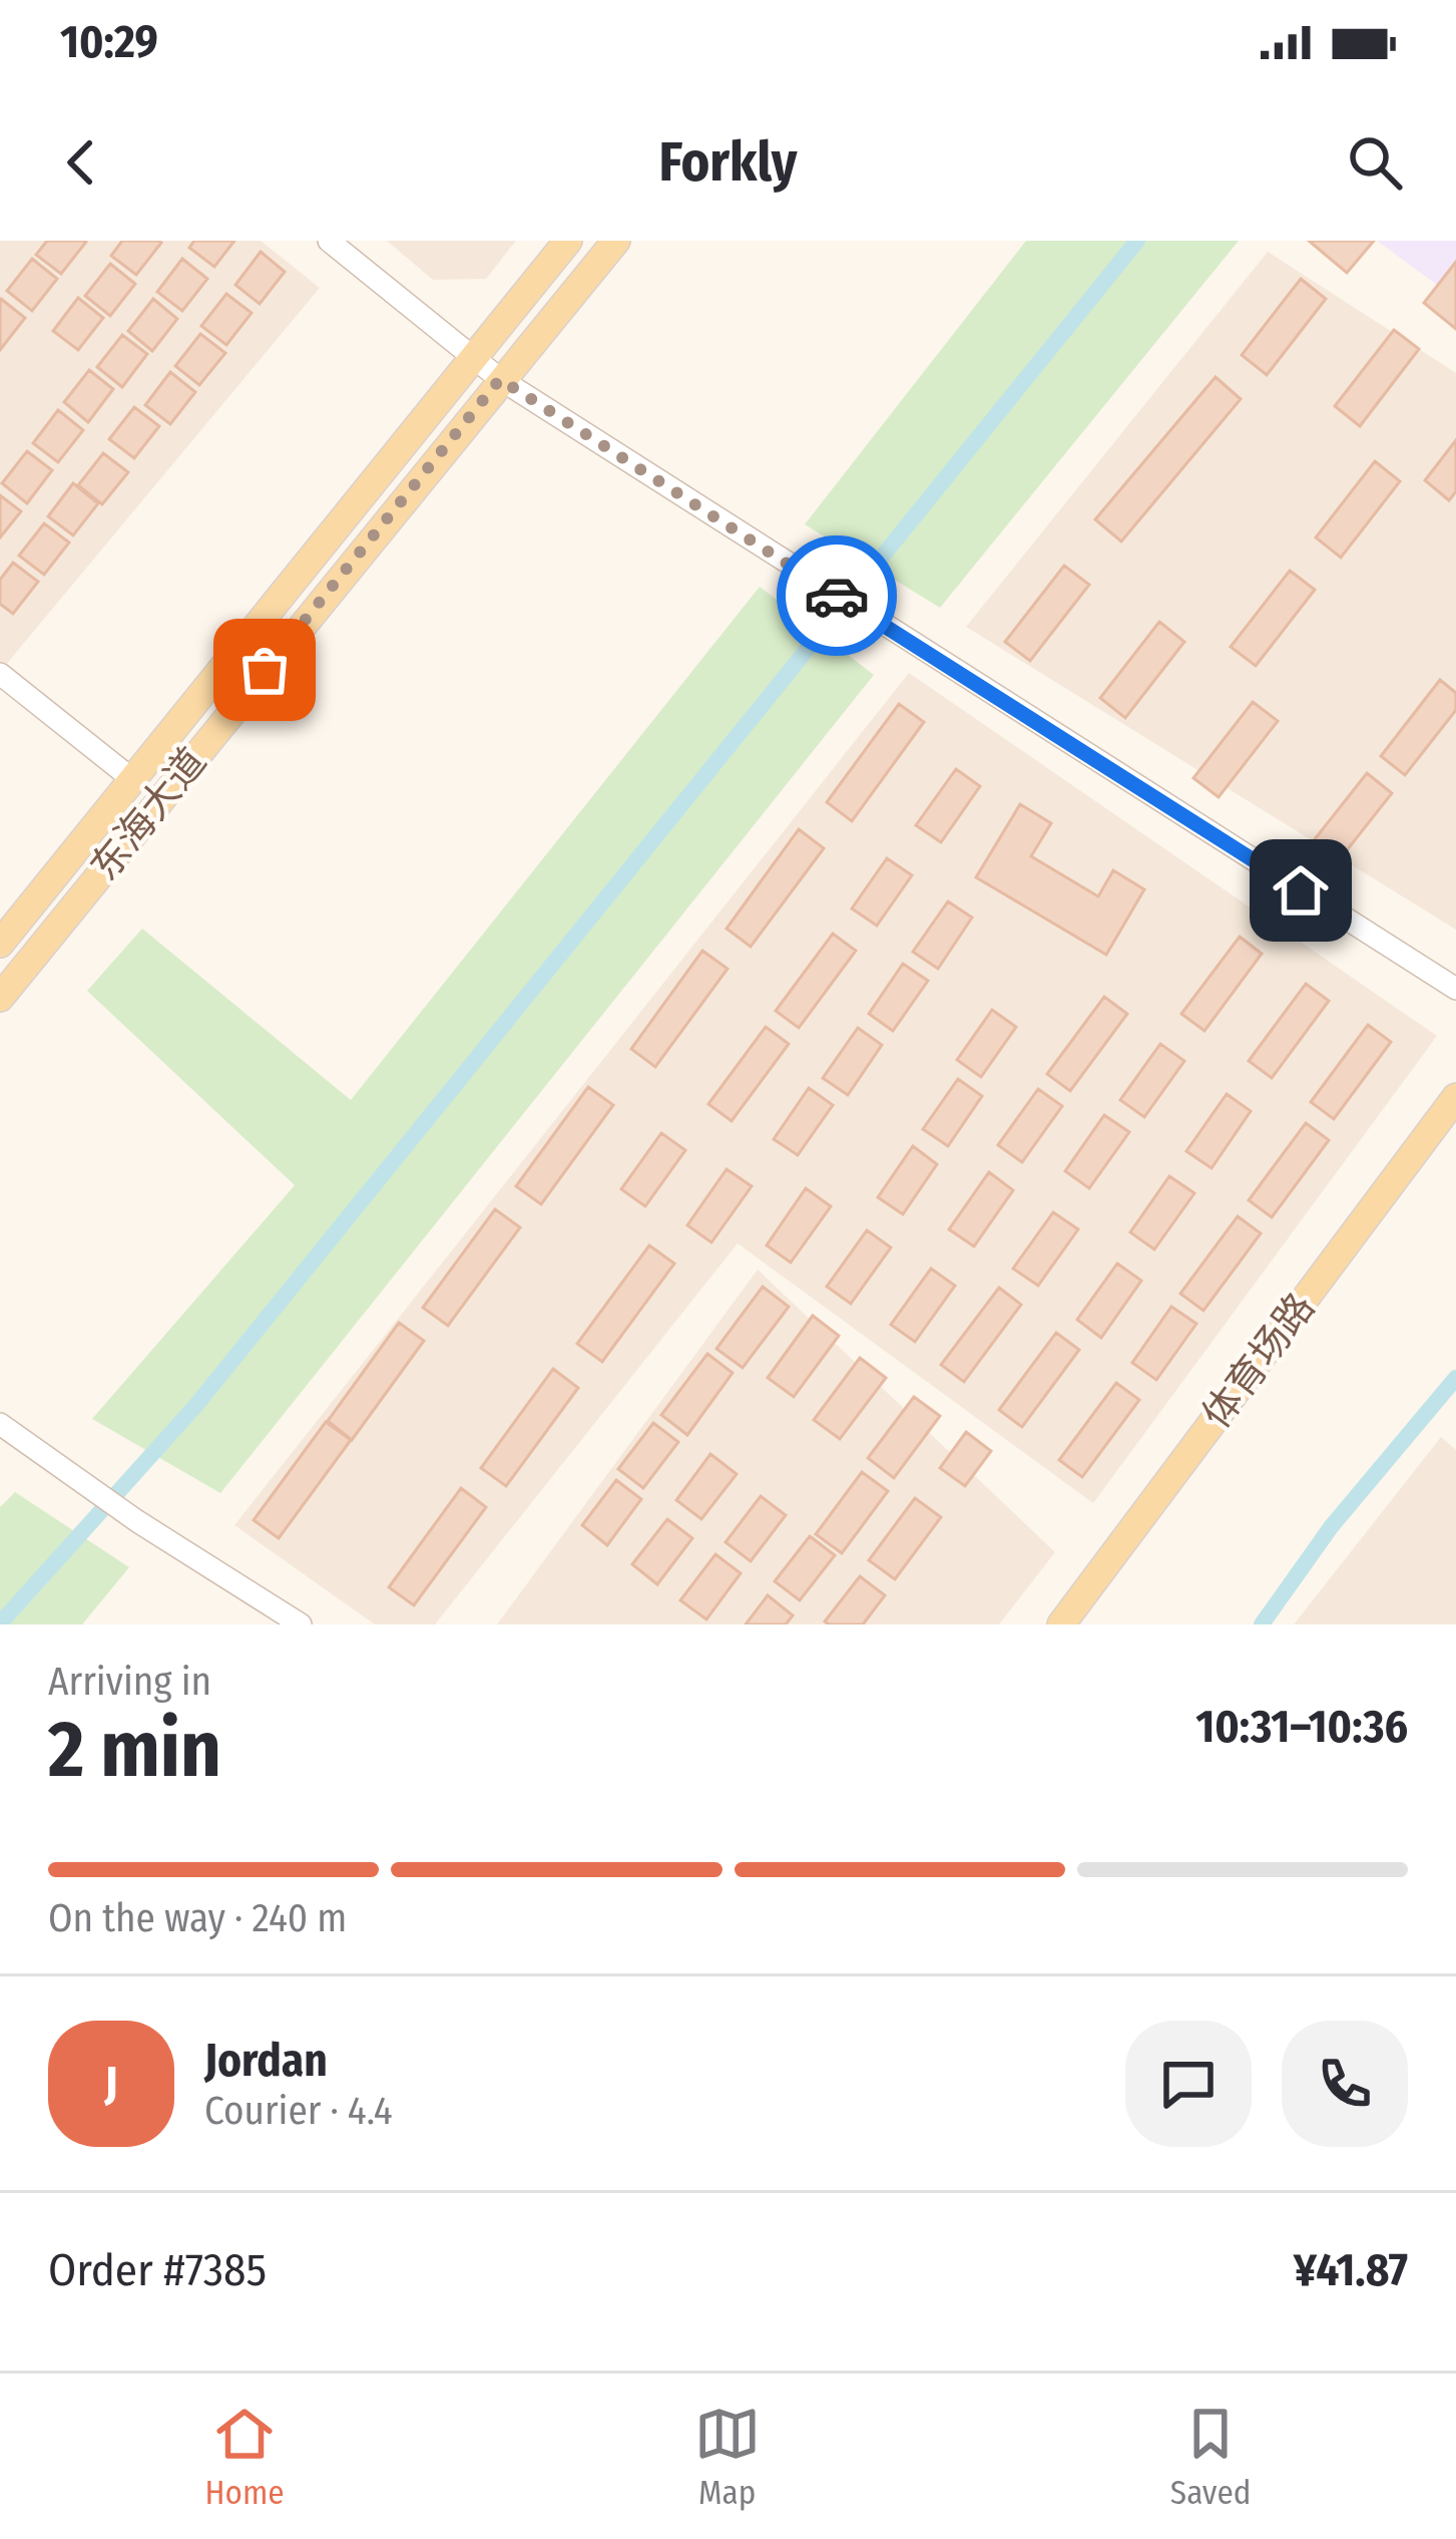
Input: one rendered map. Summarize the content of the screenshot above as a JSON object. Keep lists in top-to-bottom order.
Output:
{
  "streets": {
    "main road": ["东海大道", "体育场路"]
  },
  "page": {
    "status": "10:29",
    "header": "Forkly",
    "heading": ["2 min", "Arriving in", "10:31–10:36"],
    "panel": [
      "Jordan",
      "Courier · 4.4",
      "Order #7385",
      "¥41.87"
    ],
    "bar": "On the way · 240 m",
    "round": "J",
    "tabs": ["Home", "Map", "Saved"]
  }
}
